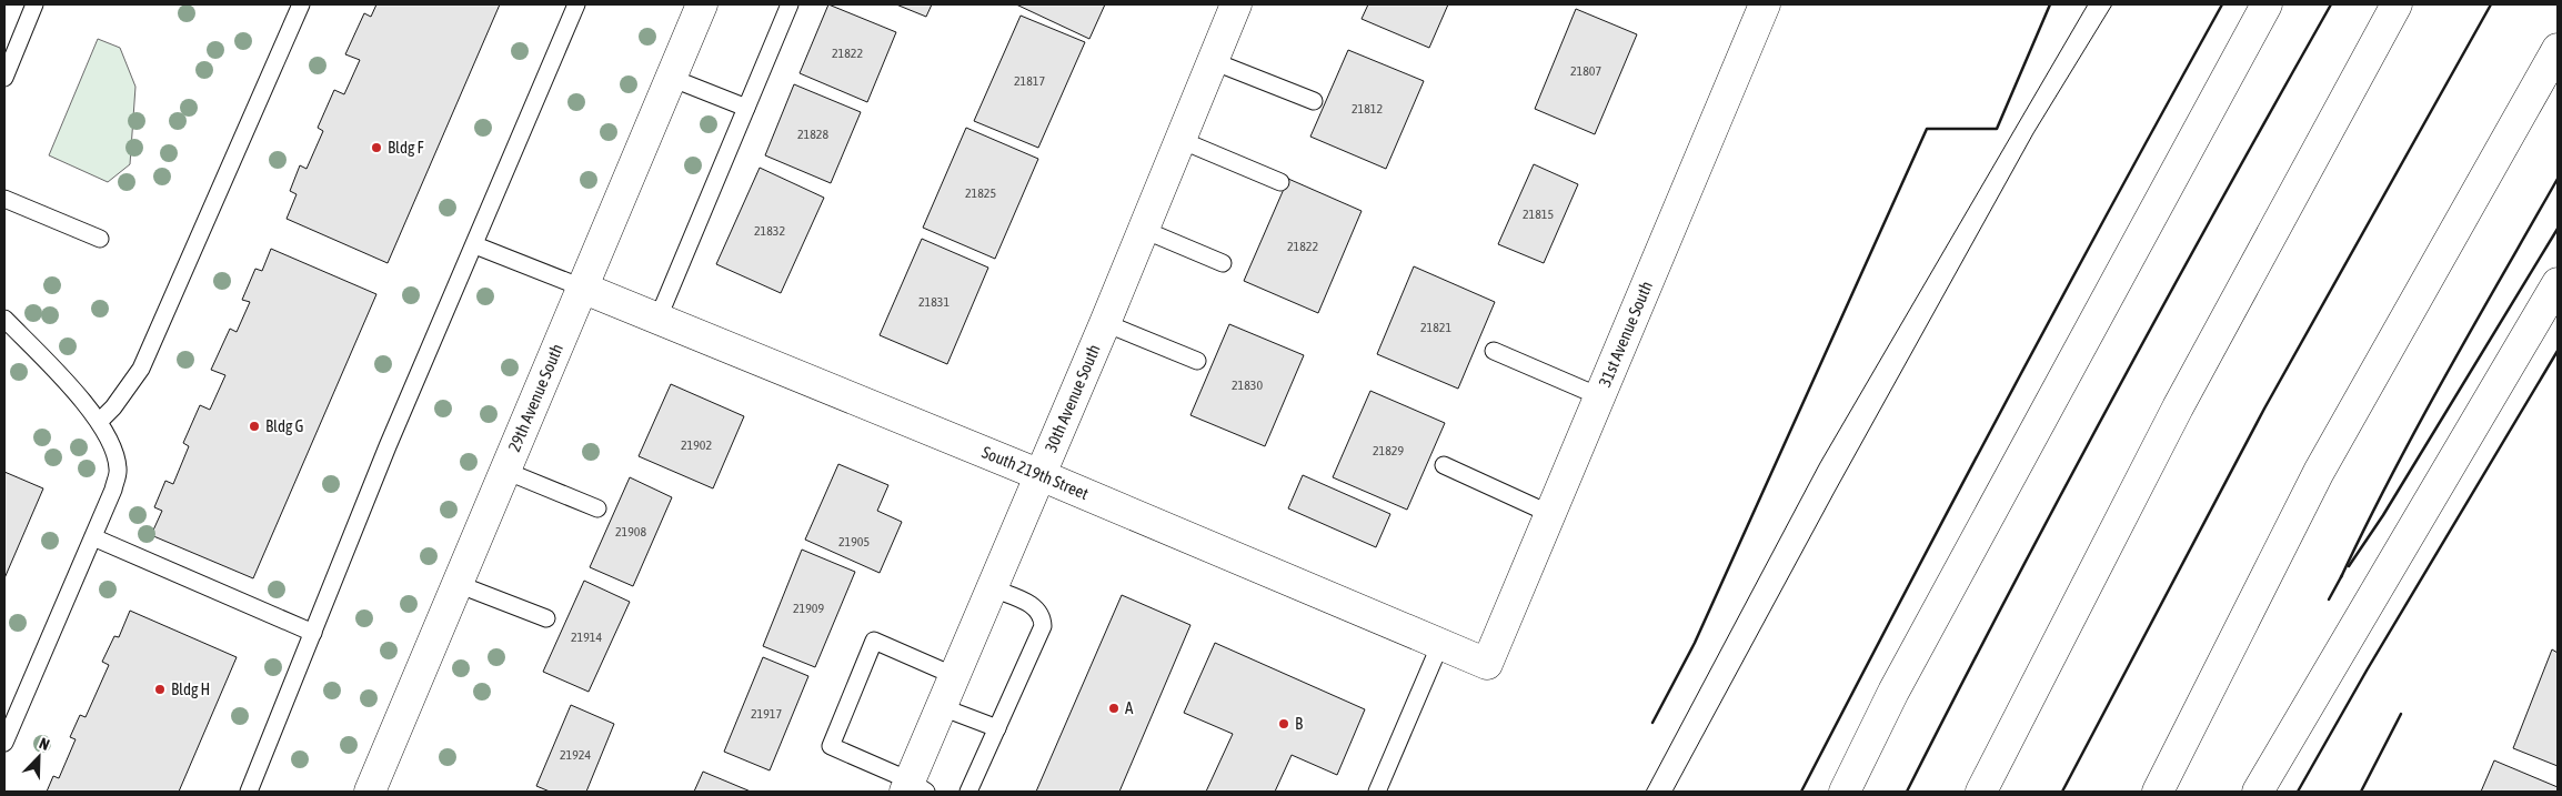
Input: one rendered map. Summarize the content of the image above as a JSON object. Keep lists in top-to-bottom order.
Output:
{
  "streets": {
    "main road": [
      "31st Avenue South",
      "29th Avenue South",
      "30th Avenue South",
      "South 219th Street"
    ]
  },
  "crossings": [
    ["31st Avenue South", "South 219th Street"],
    ["29th Avenue South", "South 219th Street"],
    ["30th Avenue South", "South 219th Street"]
  ],
  "places": [
    "Bldg F",
    "Bldg G",
    "Bldg H",
    "A",
    "B"
  ],
  "house_numbers": [
    "21822",
    "21807",
    "21817",
    "21812",
    "21828",
    "21825",
    "21815",
    "21832",
    "21822",
    "21831",
    "21821",
    "21830",
    "21902",
    "21829",
    "21908",
    "21905",
    "21909",
    "21914",
    "21917",
    "21924"
  ],
  "north": "top right"
}
